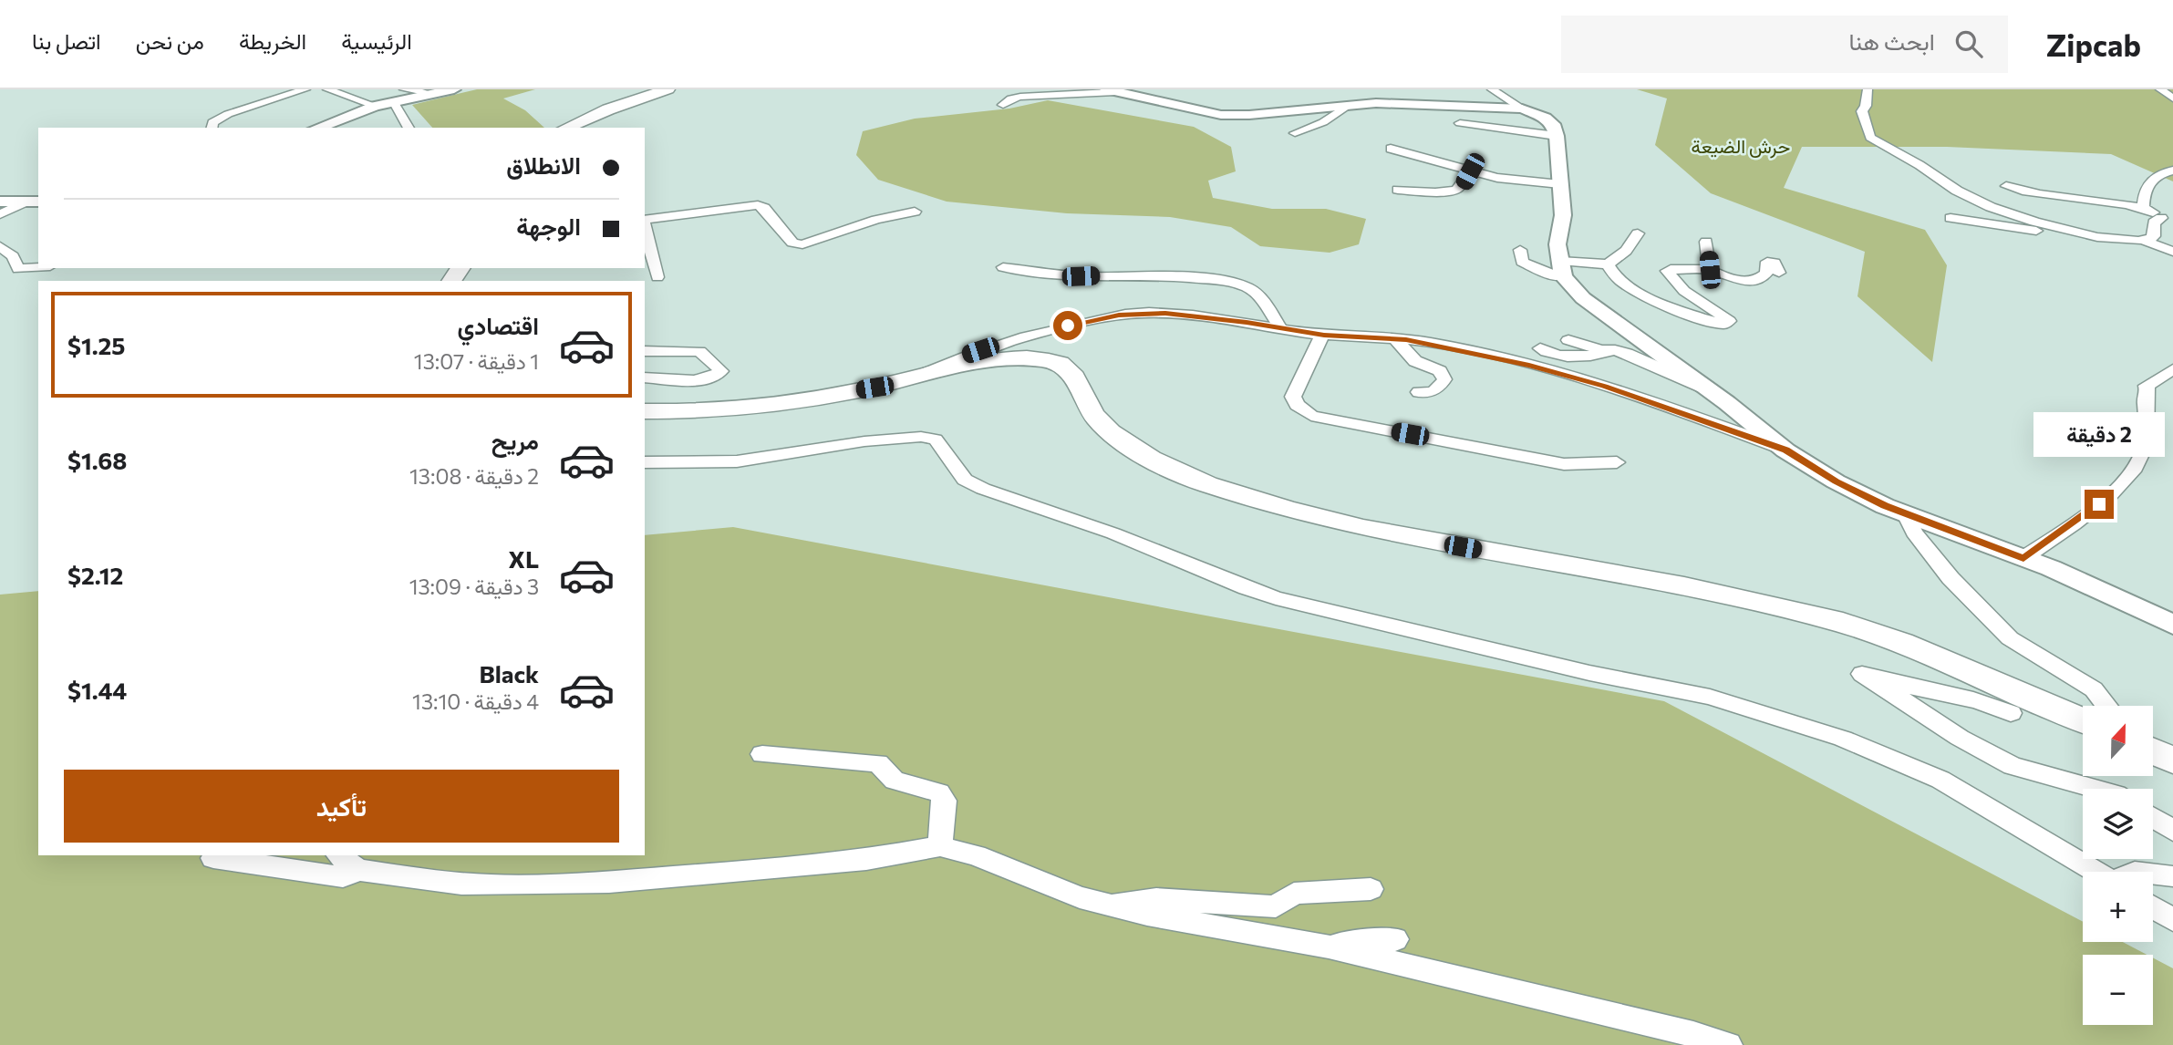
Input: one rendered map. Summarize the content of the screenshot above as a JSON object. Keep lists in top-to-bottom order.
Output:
{
  "parks": ["حرش الضيعة"],
  "north": "top",
  "page": {
    "header": "Zipcab",
    "search": "ابحث هنا",
    "nav": [
      "الرئيسية",
      "الخريطة",
      "من نحن",
      "اتصل بنا"
    ],
    "banner": ["الانطلاق", "الوجهة"],
    "list": [
      {
        "name": "اقتصادي",
        "note": "1 دقيقة · 13:07",
        "value": "$1.25"
      },
      {
        "name": "مريح",
        "note": "2 دقيقة · 13:08",
        "value": "$1.68"
      },
      {
        "name": "XL",
        "note": "3 دقيقة · 13:09",
        "value": "$2.12"
      },
      {
        "name": "Black",
        "note": "4 دقيقة · 13:10",
        "value": "$1.44"
      }
    ],
    "bubble": "2 دقيقة",
    "map_buttons": ["+", "−"],
    "buttons": "تأكيد"
  }
}
